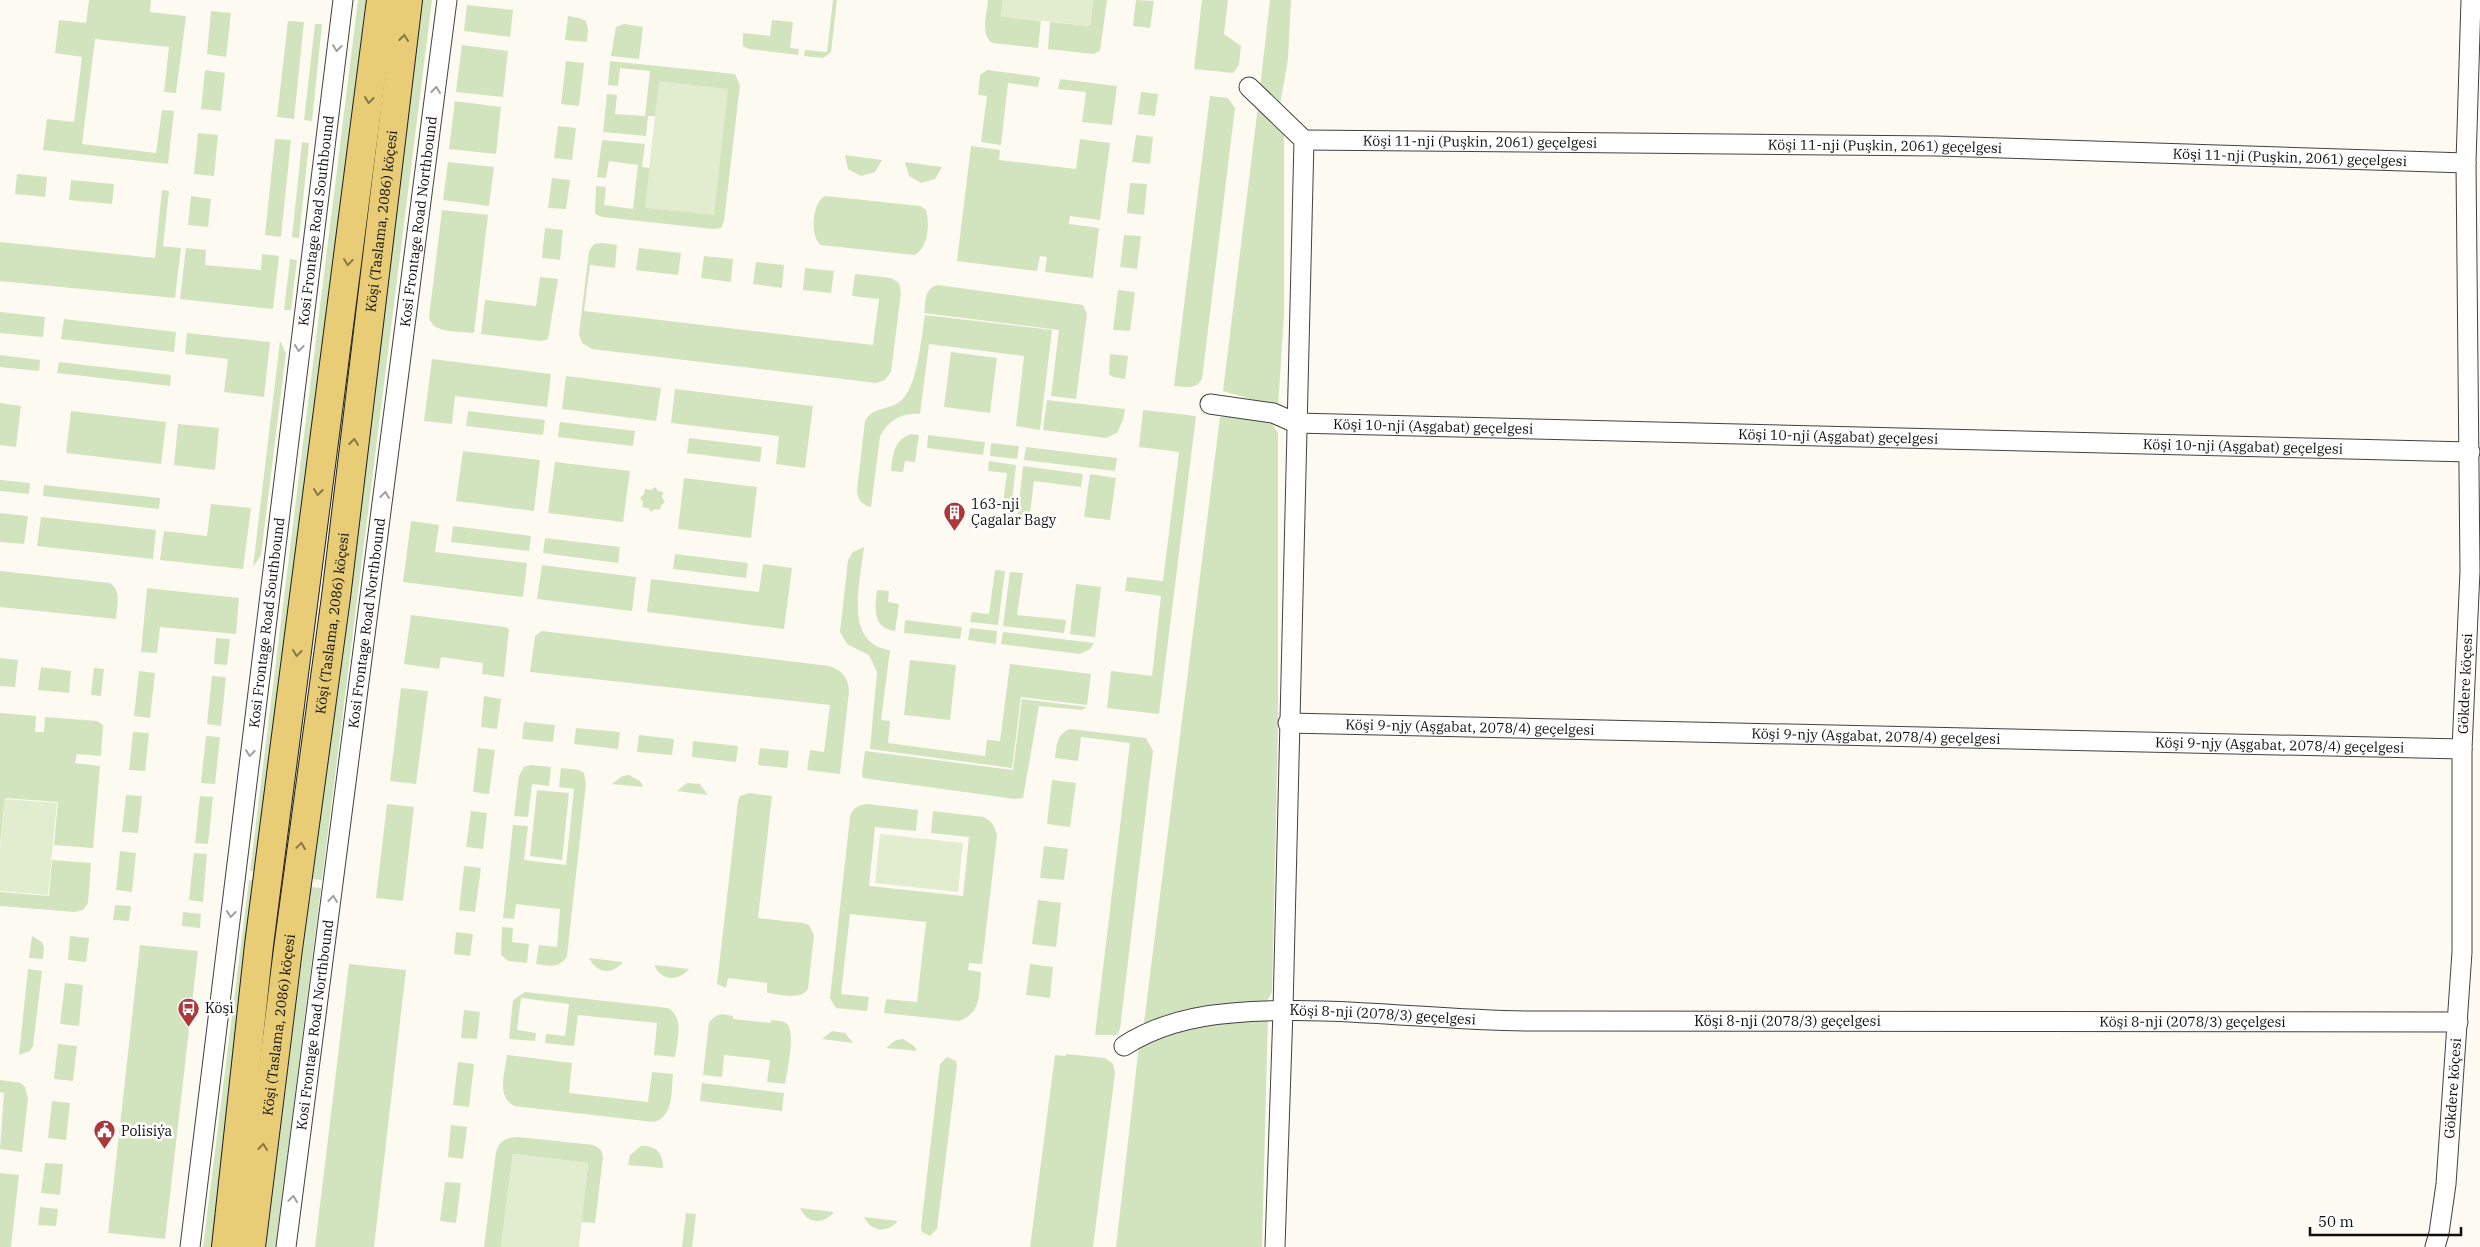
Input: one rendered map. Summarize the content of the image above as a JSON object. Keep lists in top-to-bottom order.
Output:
{
  "streets": {
    "main road": ["Köşi (Taslama, 2086) köçesi"],
    "street": [
      "Köşi 11-nji (Puşkin, 2061) geçelgesi",
      "Kosi Frontage Road Southbound",
      "Kosi Frontage Road Northbound",
      "Köşi 10-nji (Aşgabat) geçelgesi",
      "Gökdere köçesi",
      "Köşi 9-njy (Aşgabat, 2078/4) geçelgesi",
      "Köşi 8-nji (2078/3) geçelgesi"
    ]
  },
  "crossings": [
    ["Köşi 11-nji (Puşkin, 2061) geçelgesi", "Gökdere köçesi"],
    ["Köşi 10-nji (Aşgabat) geçelgesi", "Gökdere köçesi"],
    ["Gökdere köçesi", "Köşi 9-njy (Aşgabat, 2078/4) geçelgesi"],
    ["Gökdere köçesi", "Köşi 8-nji (2078/3) geçelgesi"]
  ],
  "one_way": ["Kosi Frontage Road Southbound", "Kosi Frontage Road Northbound"],
  "places": {
    "building": ["163-nji Çagalar Bagy"],
    "bus stop": ["Köşi"],
    "public building": ["Polisiýa"]
  },
  "scale_bar": "50 m"
}
